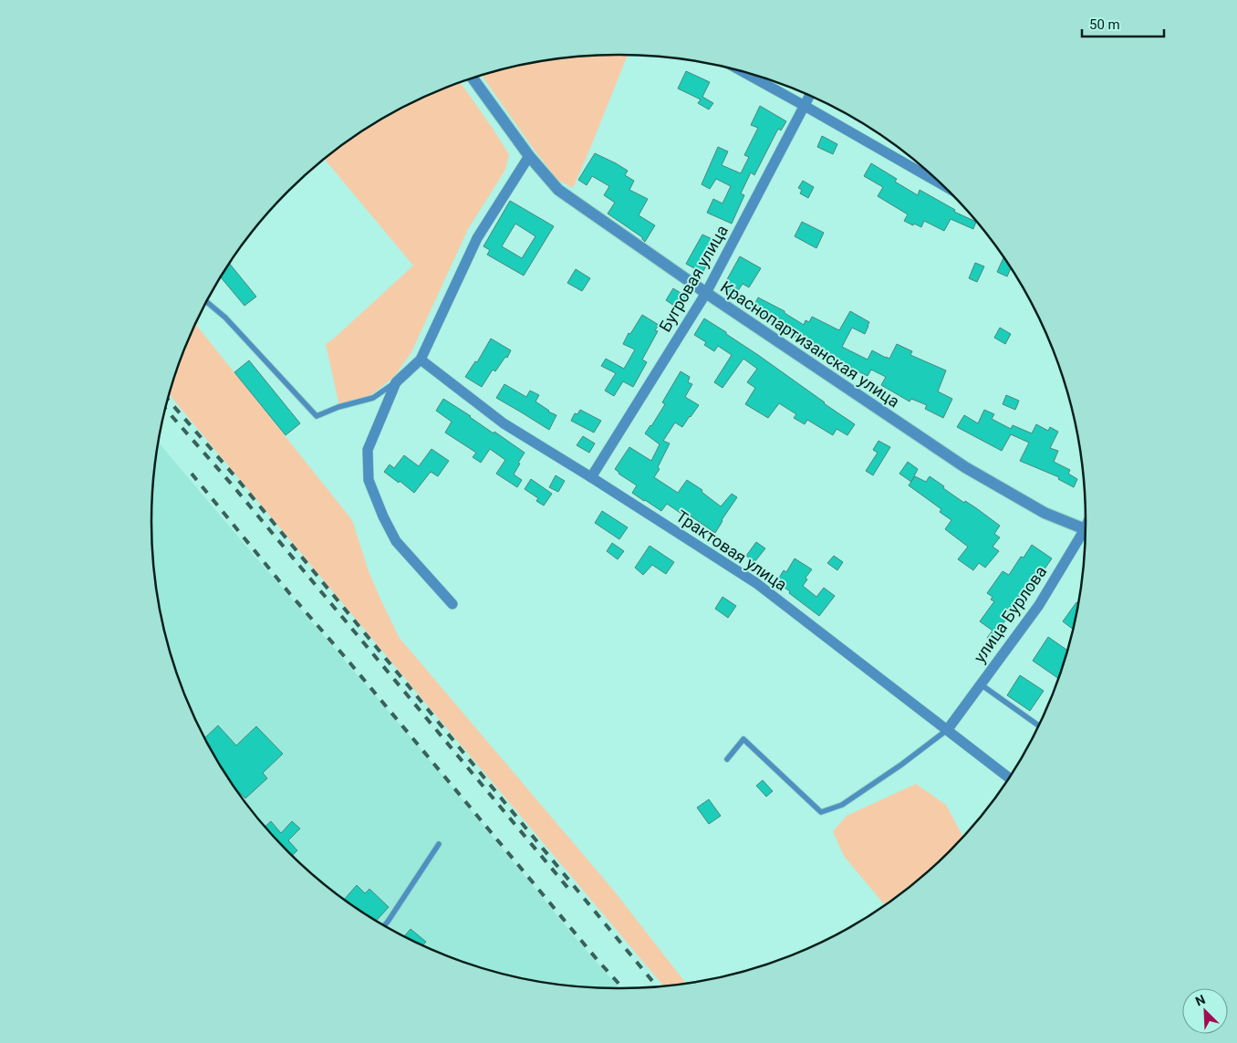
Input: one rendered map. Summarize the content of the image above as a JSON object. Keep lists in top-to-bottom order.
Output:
{
  "streets": {
    "street": [
      "Бугровая улица",
      "Краснопартизанская улица",
      "Трактовая улица",
      "улица Бурлова"
    ]
  },
  "crossings": [
    ["Бугровая улица", "Краснопартизанская улица"],
    ["Бугровая улица", "Трактовая улица"],
    ["Трактовая улица", "улица Бурлова"]
  ],
  "scale_bar": "50 m",
  "north": "top left"
}
